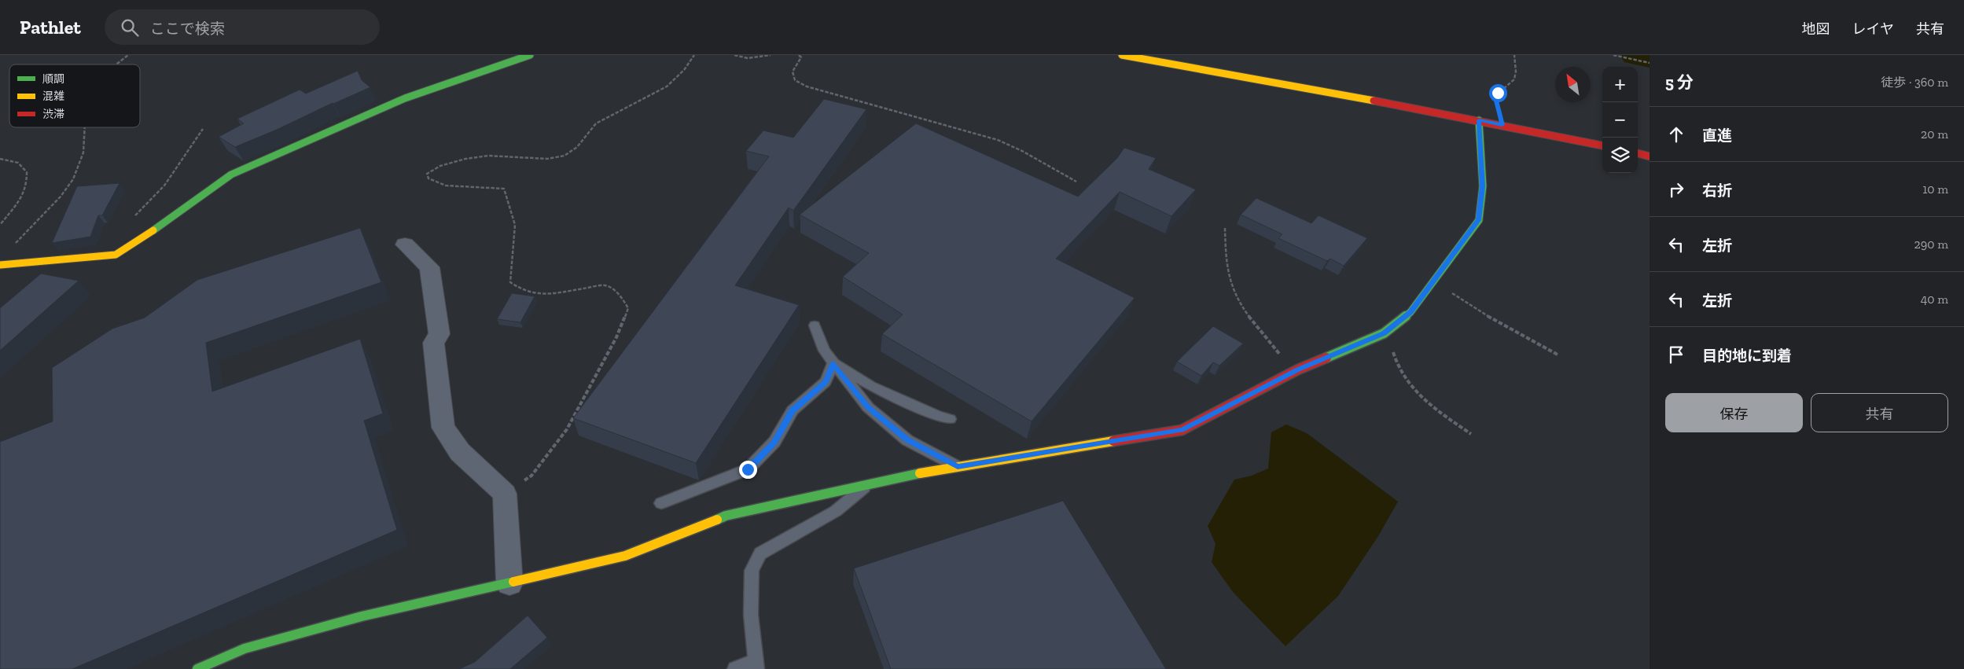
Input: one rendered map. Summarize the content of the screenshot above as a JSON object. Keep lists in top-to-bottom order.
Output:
{
  "legend": ["順調", "混雑", "渋滞"],
  "north": "top left",
  "page": {
    "header": "Pathlet",
    "search": "ここで検索",
    "nav": ["地図", "レイヤ", "共有"],
    "heading": ["5 分", "徒歩 · 360 m"],
    "map_buttons": ["+", "−"],
    "list": [
      ["直進", "20 m"],
      ["右折", "10 m"],
      ["左折", "290 m"],
      ["左折", "40 m"],
      "目的地に到着"
    ],
    "buttons": ["保存", "共有"]
  }
}
